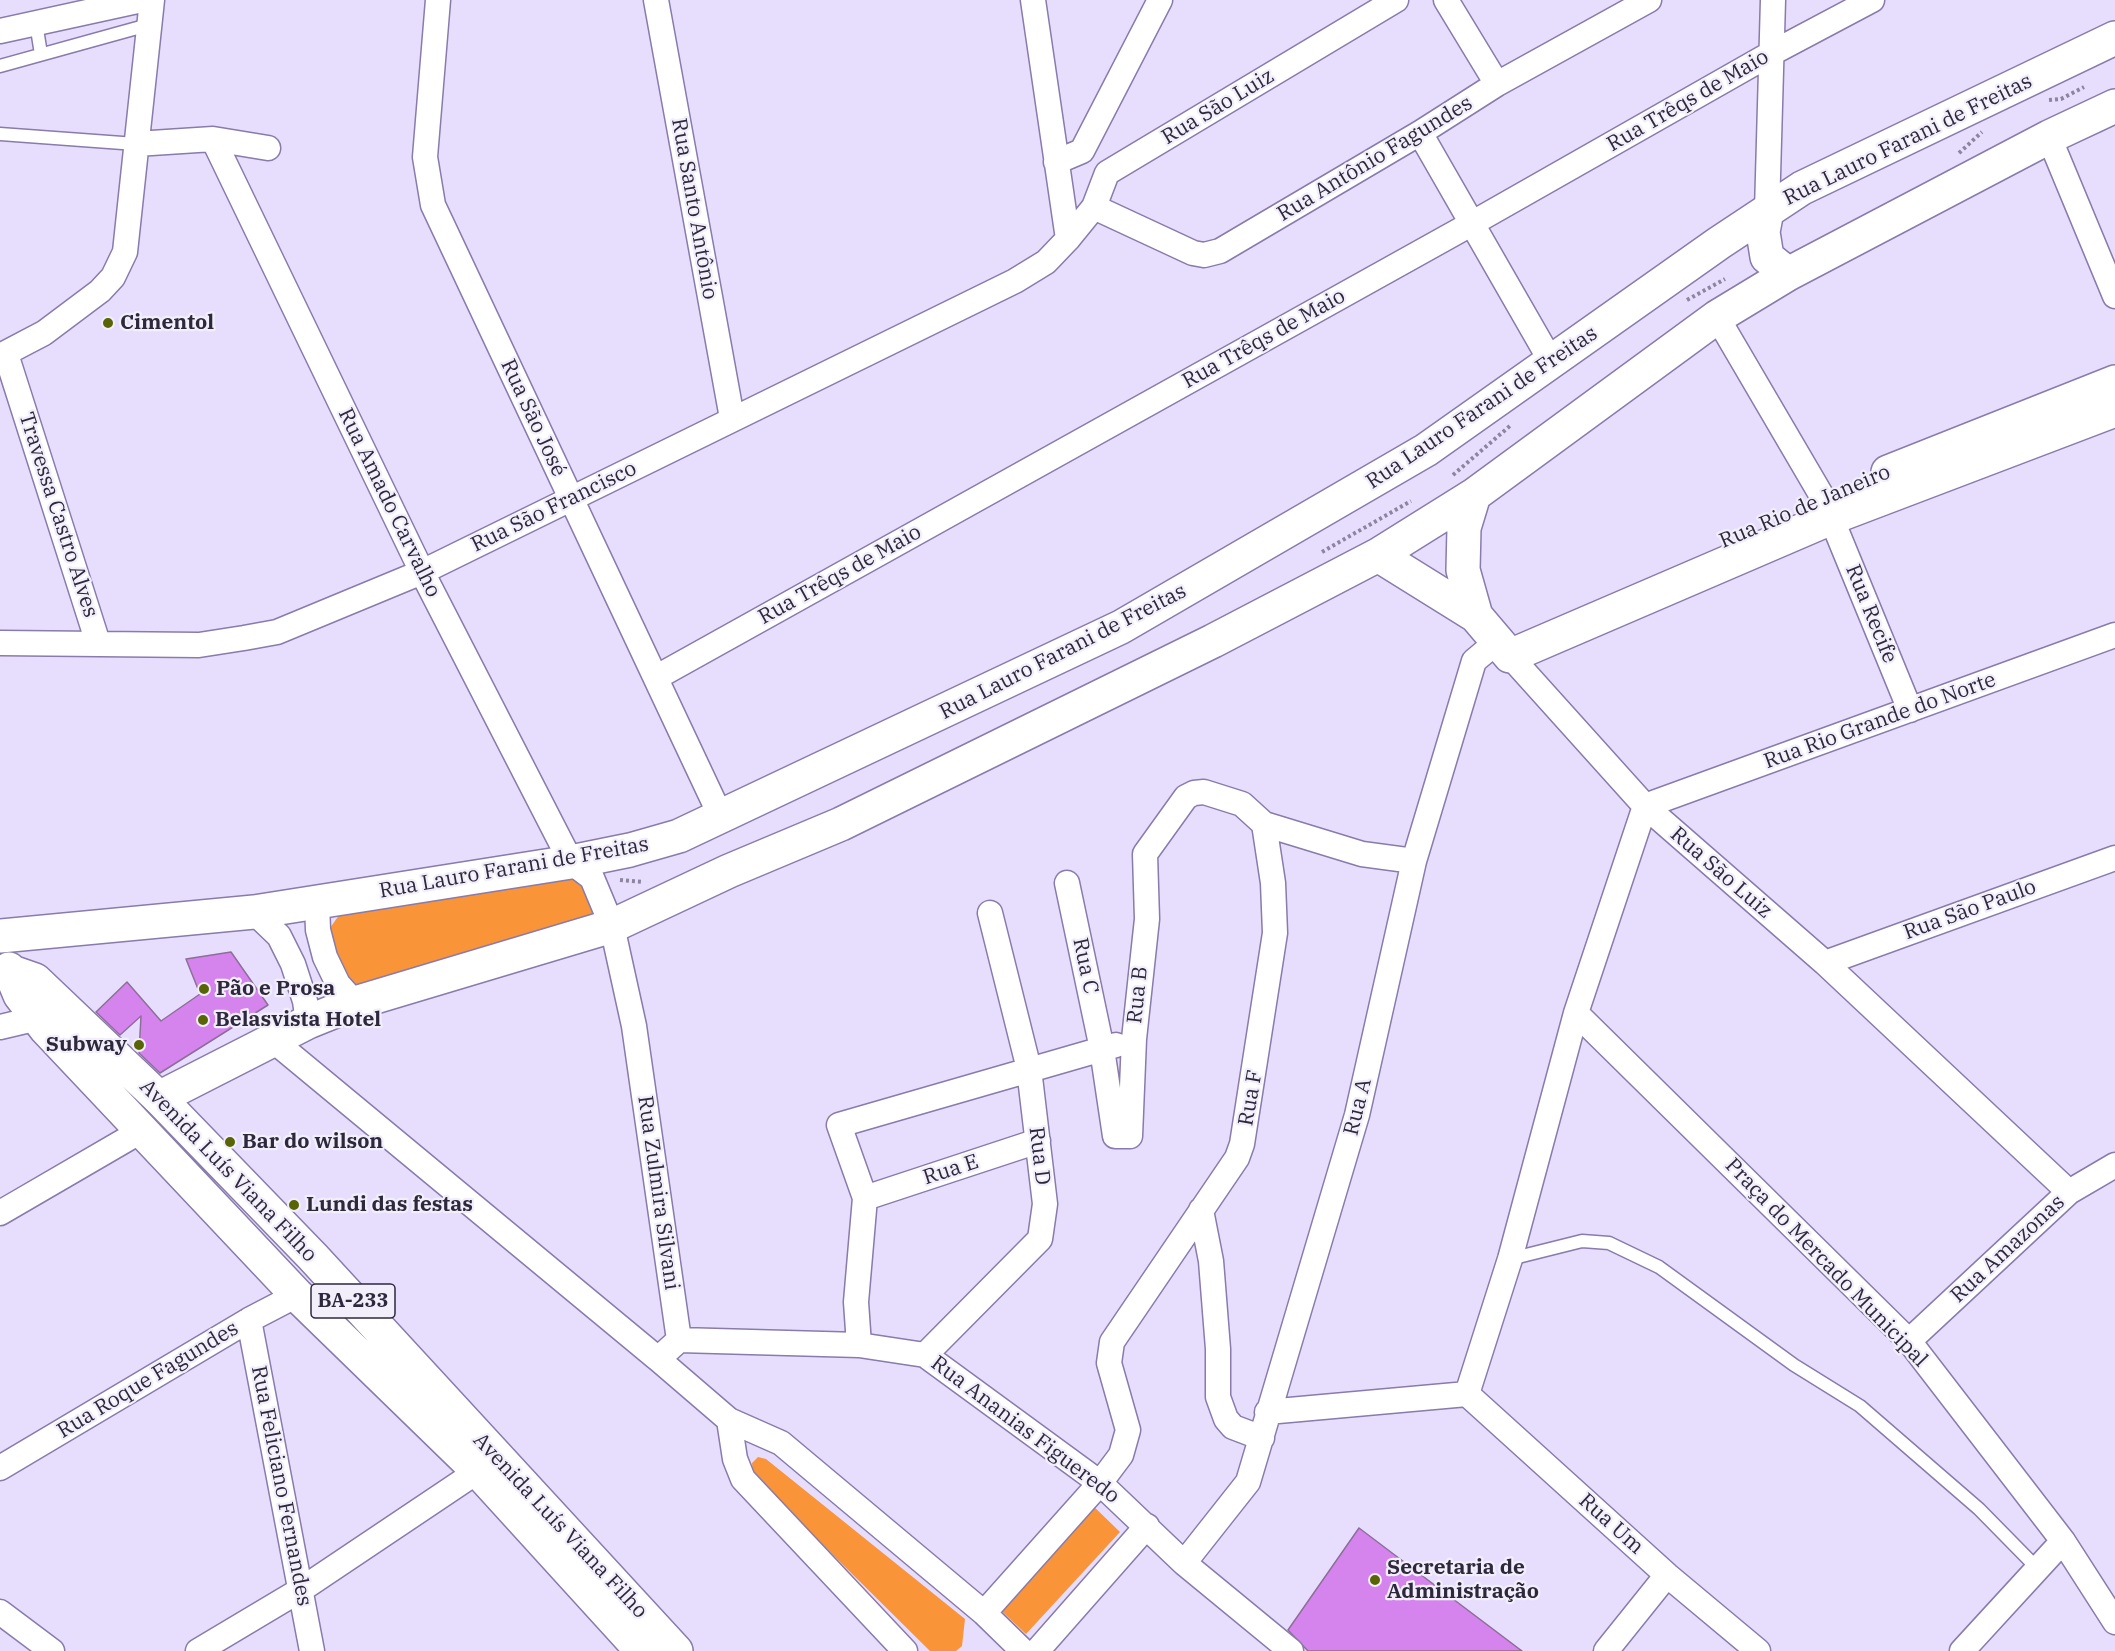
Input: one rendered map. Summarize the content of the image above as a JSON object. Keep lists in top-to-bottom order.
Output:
{
  "streets": {
    "street": [
      "Rua Trêqs de Maio",
      "Rua São Luiz",
      "Rua Lauro Farani de Freitas",
      "Rua Antônio Fagundes",
      "Rua Santo Antônio",
      "Rua São José",
      "Rua Amado Carvalho",
      "Rua São Francisco",
      "Rua Rio de Janeiro",
      "Travessa Castro Alves",
      "Rua Recife",
      "Rua Rio Grande do Norte",
      "Rua São Paulo",
      "Rua C",
      "Rua B",
      "Rua F",
      "Rua A",
      "Rua D",
      "Rua E",
      "Avenida Luís Viana Filho",
      "Rua Zulmira Silvani",
      "Rua Amazonas",
      "Praça do Mercado Municipal",
      "BA-233",
      "Rua Roque Fagundes",
      "Rua Ananias Figueredo",
      "Rua Feliciano Fernandes",
      "Rua Um"
    ]
  },
  "crossings": [
    ["Rua Trêqs de Maio", "Rua São José"],
    ["Rua São Luiz", "Rua Rio de Janeiro"],
    ["Rua São Luiz", "Rua Rio Grande do Norte"],
    ["Rua São Luiz", "Rua São Paulo"],
    ["Rua São Luiz", "Rua A"],
    ["Rua São Luiz", "Rua Amazonas"],
    ["Rua Lauro Farani de Freitas", "Rua São José"],
    ["Rua Lauro Farani de Freitas", "Rua Amado Carvalho"],
    ["Rua Lauro Farani de Freitas", "Rua Zulmira Silvani"],
    ["Rua Santo Antônio", "Rua São Francisco"],
    ["Rua São José", "Rua São Francisco"],
    ["Rua Amado Carvalho", "Rua São Francisco"],
    ["Rua Amado Carvalho", "Rua Zulmira Silvani"],
    ["Rua São Francisco", "Travessa Castro Alves"],
    ["Rua Rio de Janeiro", "Rua Recife"],
    ["Rua Rio de Janeiro", "Rua A"],
    ["Rua Recife", "Rua Rio Grande do Norte"],
    ["Rua C", "Rua B"],
    ["Rua B", "Rua F"],
    ["Rua F", "Rua Ananias Figueredo"],
    ["Rua A", "Rua Ananias Figueredo"],
    ["Rua D", "Rua E"],
    ["Rua D", "Rua Ananias Figueredo"],
    ["Avenida Luís Viana Filho", "Rua Roque Fagundes"],
    ["Rua Zulmira Silvani", "Rua Ananias Figueredo"],
    ["Rua Amazonas", "Praça do Mercado Municipal"],
    ["Rua Roque Fagundes", "Rua Feliciano Fernandes"]
  ],
  "places": [
    "Cimentol",
    "Pão e Prosa",
    "Belasvista Hotel",
    "Subway",
    "Bar do wilson",
    "Lundi das festas",
    "Secretaria de Administração"
  ]
}
